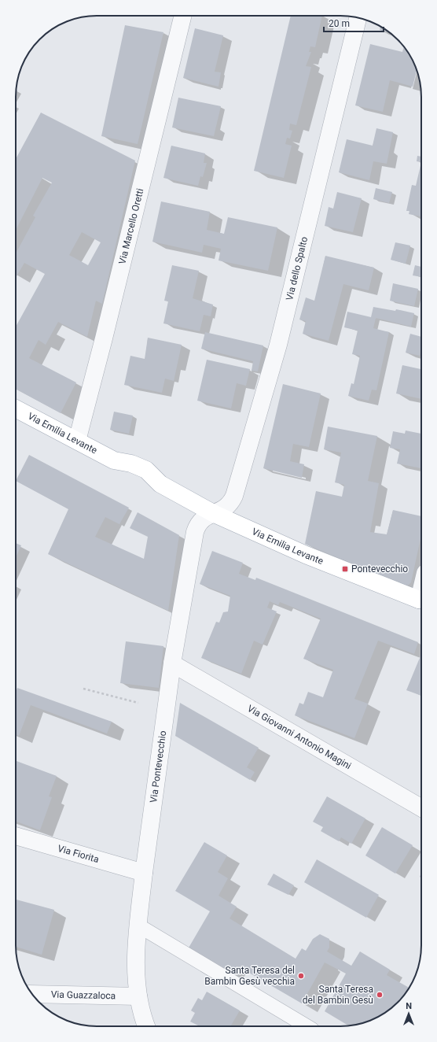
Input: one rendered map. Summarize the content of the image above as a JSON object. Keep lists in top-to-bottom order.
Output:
{
  "streets": {
    "main road": ["Via Emilia Levante"],
    "street": [
      "Via Marcello Oretti",
      "Via dello Spalto",
      "Via Giovanni Antonio Magini",
      "Via Pontevecchio",
      "Via Fiorita",
      "Via Guazzaloca"
    ]
  },
  "crossings": [
    ["Via Marcello Oretti", "Via Emilia Levante"],
    ["Via dello Spalto", "Via Emilia Levante"],
    ["Via dello Spalto", "Via Pontevecchio"],
    ["Via Emilia Levante", "Via Pontevecchio"],
    ["Via Giovanni Antonio Magini", "Via Pontevecchio"],
    ["Via Pontevecchio", "Via Fiorita"],
    ["Via Pontevecchio", "Via Guazzaloca"]
  ],
  "places": {
    "transit": ["Pontevecchio"],
    "other": ["Santa Teresa del Bambin Gesù vecchia", "Santa Teresa del Bambin Gesù"]
  },
  "scale_bar": "20 m",
  "north": "top"
}
